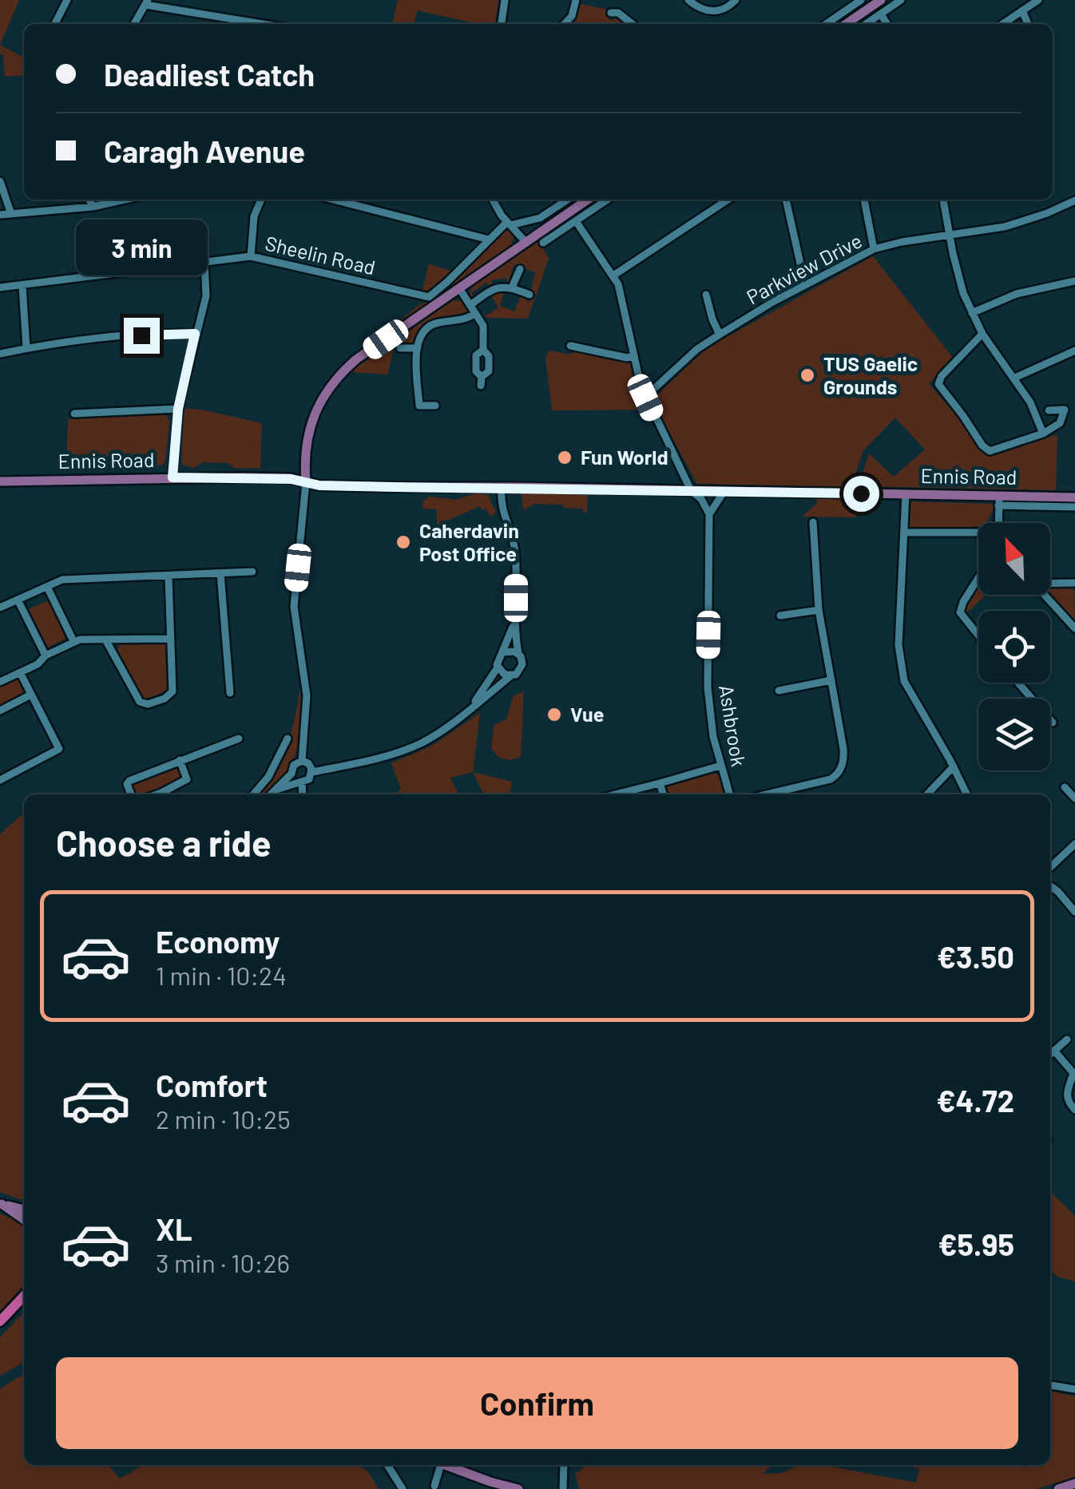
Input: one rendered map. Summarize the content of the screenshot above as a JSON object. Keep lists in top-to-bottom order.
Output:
{
  "streets": {
    "main road": ["Ennis Road"],
    "street": ["Sheelin Road", "Parkview Drive", "Ashbrook"]
  },
  "places": [
    "TUS Gaelic Grounds",
    "Fun World",
    "Caherdavin Post Office",
    "Vue"
  ],
  "north": "top left",
  "page": {
    "banner": ["Deadliest Catch", "Caragh Avenue"],
    "bubble": "3 min",
    "heading": "Choose a ride",
    "list": [
      {
        "name": "Economy",
        "note": "1 min · 10:24",
        "value": "€3.50"
      },
      {
        "name": "Comfort",
        "note": "2 min · 10:25",
        "value": "€4.72"
      },
      {
        "name": "XL",
        "note": "3 min · 10:26",
        "value": "€5.95"
      }
    ],
    "buttons": "Confirm"
  }
}
